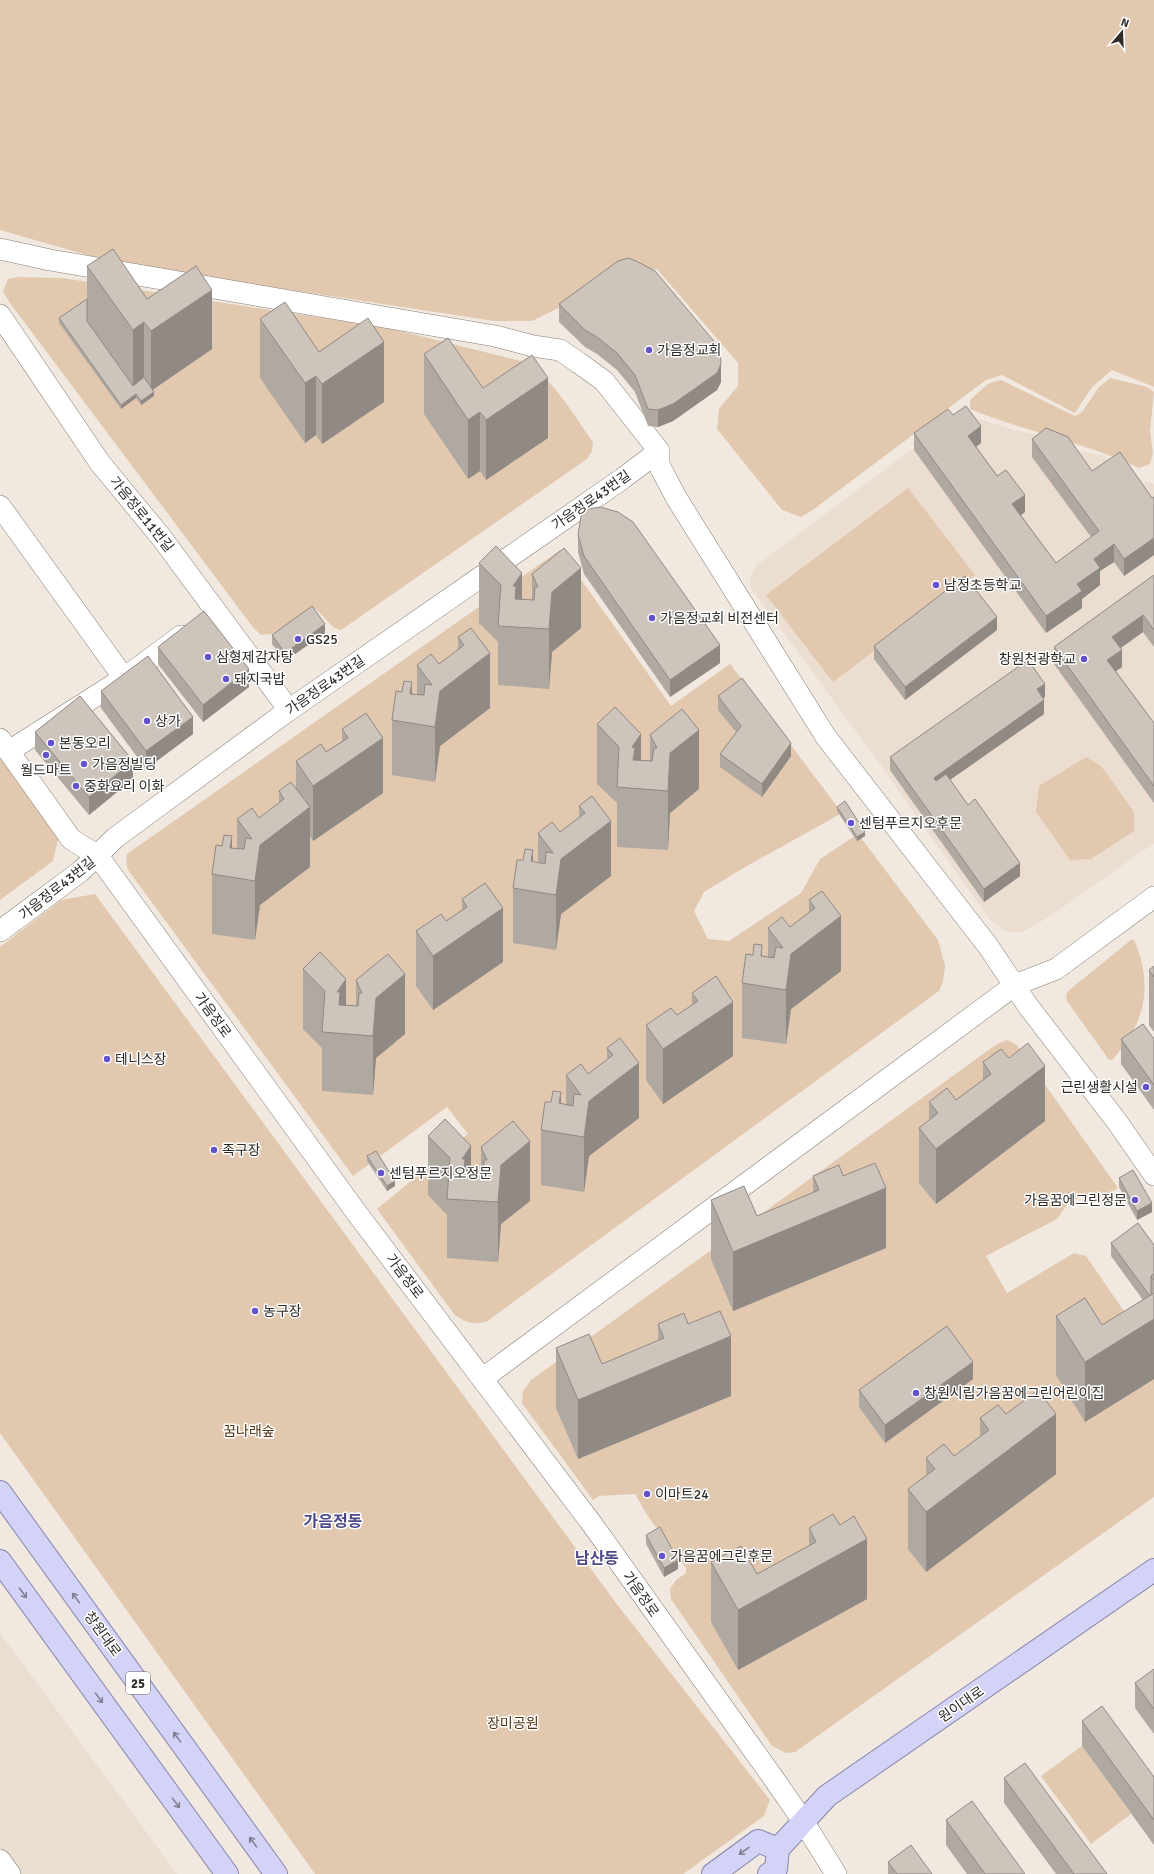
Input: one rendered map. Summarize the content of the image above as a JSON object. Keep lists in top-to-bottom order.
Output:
{
  "streets": {
    "main road": ["창원대로", "25", "원이대로"],
    "street": ["가음정로43번길", "가음정로11번길", "가음정로"]
  },
  "crossings": [
    ["가음정로43번길", "가음정로11번길"],
    ["가음정로43번길", "가음정로"],
    ["가음정로", "원이대로"]
  ],
  "districts": ["가음정동", "남산동"],
  "parks": ["꿈나래숲", "장미공원"],
  "places": [
    "가음정교회",
    "남정초등학교",
    "가음정교회 비전센터",
    "GS25",
    "삼형제감자탕",
    "창원천광학교",
    "돼지국밥",
    "상가",
    "본동오리",
    "월드마트",
    "가음정빌딩",
    "중화요리 이화",
    "센텀푸르지오후문",
    "테니스장",
    "근린생활시설",
    "족구장",
    "센텀푸르지오정문",
    "가음꿈에그린정문",
    "농구장",
    "창원시립가음꿈에그린어린이집",
    "이마트24",
    "가음꿈에그린후문"
  ],
  "north": "top"
}
